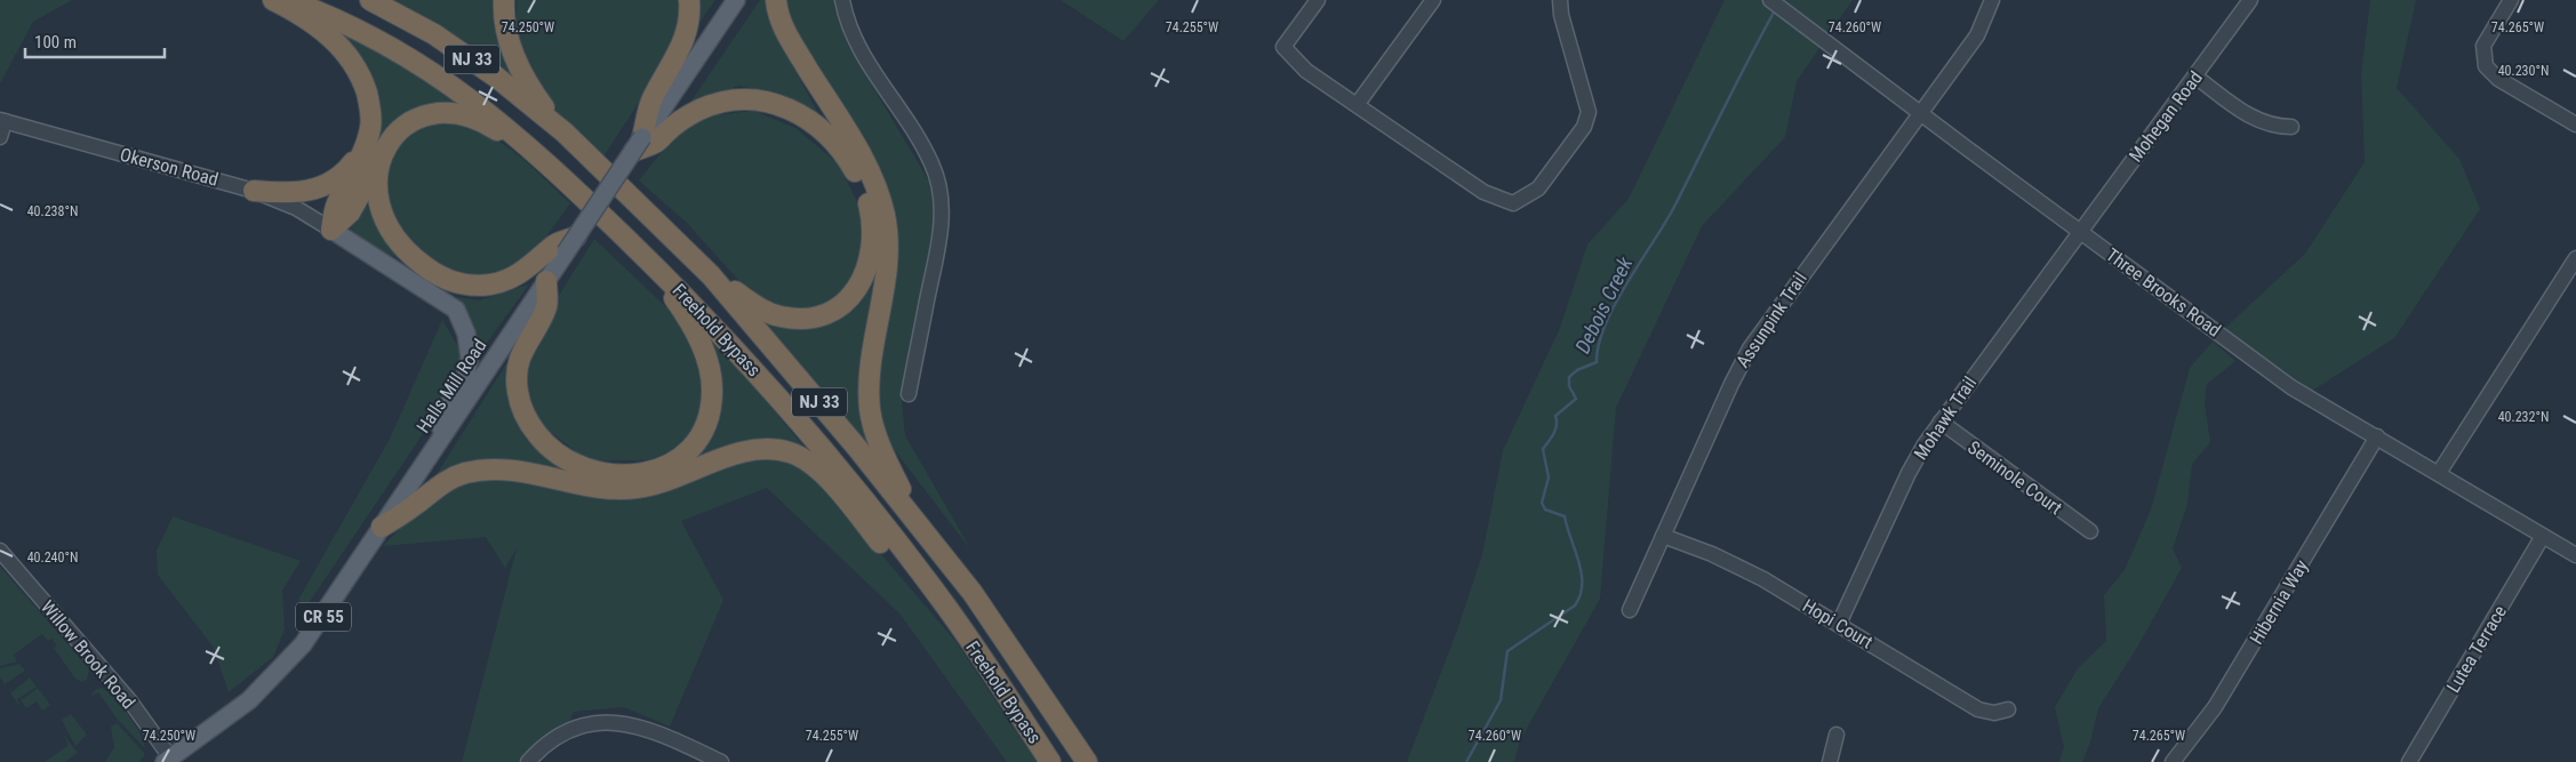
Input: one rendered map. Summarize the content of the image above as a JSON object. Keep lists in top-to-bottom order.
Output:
{
  "streets": {
    "highway": ["NJ 33", "Freehold Bypass"],
    "main road": ["Halls Mill Road", "CR 55"],
    "street": [
      "Mohegan Road",
      "Okerson Road",
      "Three Brooks Road",
      "Assunpink Trail",
      "Mohawk Trail",
      "Seminole Court",
      "Hibernia Way",
      "Hopi Court",
      "Lutea Terrace",
      "Willow Brook Road"
    ]
  },
  "crossings": [
    ["Mohegan Road", "Three Brooks Road"],
    ["Mohegan Road", "Mohawk Trail"],
    ["Three Brooks Road", "Assunpink Trail"],
    ["Three Brooks Road", "Mohawk Trail"],
    ["Three Brooks Road", "Hibernia Way"],
    ["Three Brooks Road", "Lutea Terrace"],
    ["Assunpink Trail", "Hopi Court"],
    ["Halls Mill Road", "Willow Brook Road"],
    ["Mohawk Trail", "Seminole Court"],
    ["Mohawk Trail", "Hopi Court"]
  ],
  "water": ["Debois Creek"],
  "scale_bar": "100 m",
  "coordinates": [
    "74.250°W",
    "74.255°W",
    "74.260°W",
    "74.265°W",
    "40.230°N",
    "40.238°N",
    "40.232°N",
    "40.240°N"
  ]
}
